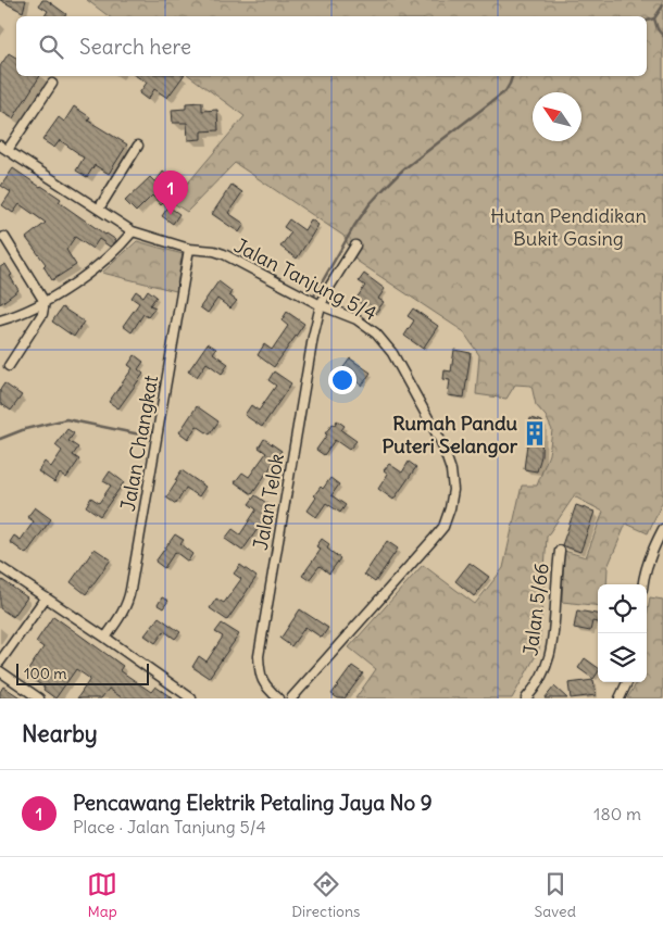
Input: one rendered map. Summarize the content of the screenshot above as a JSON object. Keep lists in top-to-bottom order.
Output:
{
  "streets": {
    "street": [
      "Jalan Tanjung 5/4",
      "Jalan Changkat",
      "Jalan Telok",
      "Jalan 5/66"
    ]
  },
  "crossings": [
    ["Jalan Tanjung 5/4", "Jalan Changkat"],
    ["Jalan Tanjung 5/4", "Jalan Telok"]
  ],
  "parks": ["Hutan Pendidikan Bukit Gasing"],
  "places": {
    "building": ["Rumah Pandu Puteri Selangor"]
  },
  "scale_bar": "100 m",
  "north": "top left",
  "page": {
    "search": "Search here",
    "pins": "1",
    "scale": "100 m",
    "heading": "Nearby",
    "list": [
      {
        "mark": "1",
        "name": "Pencawang Elektrik Petaling Jaya No 9",
        "note": "Place · Jalan Tanjung 5/4",
        "value": "180 m"
      }
    ],
    "nav": ["Map", "Directions", "Saved"]
  }
}
